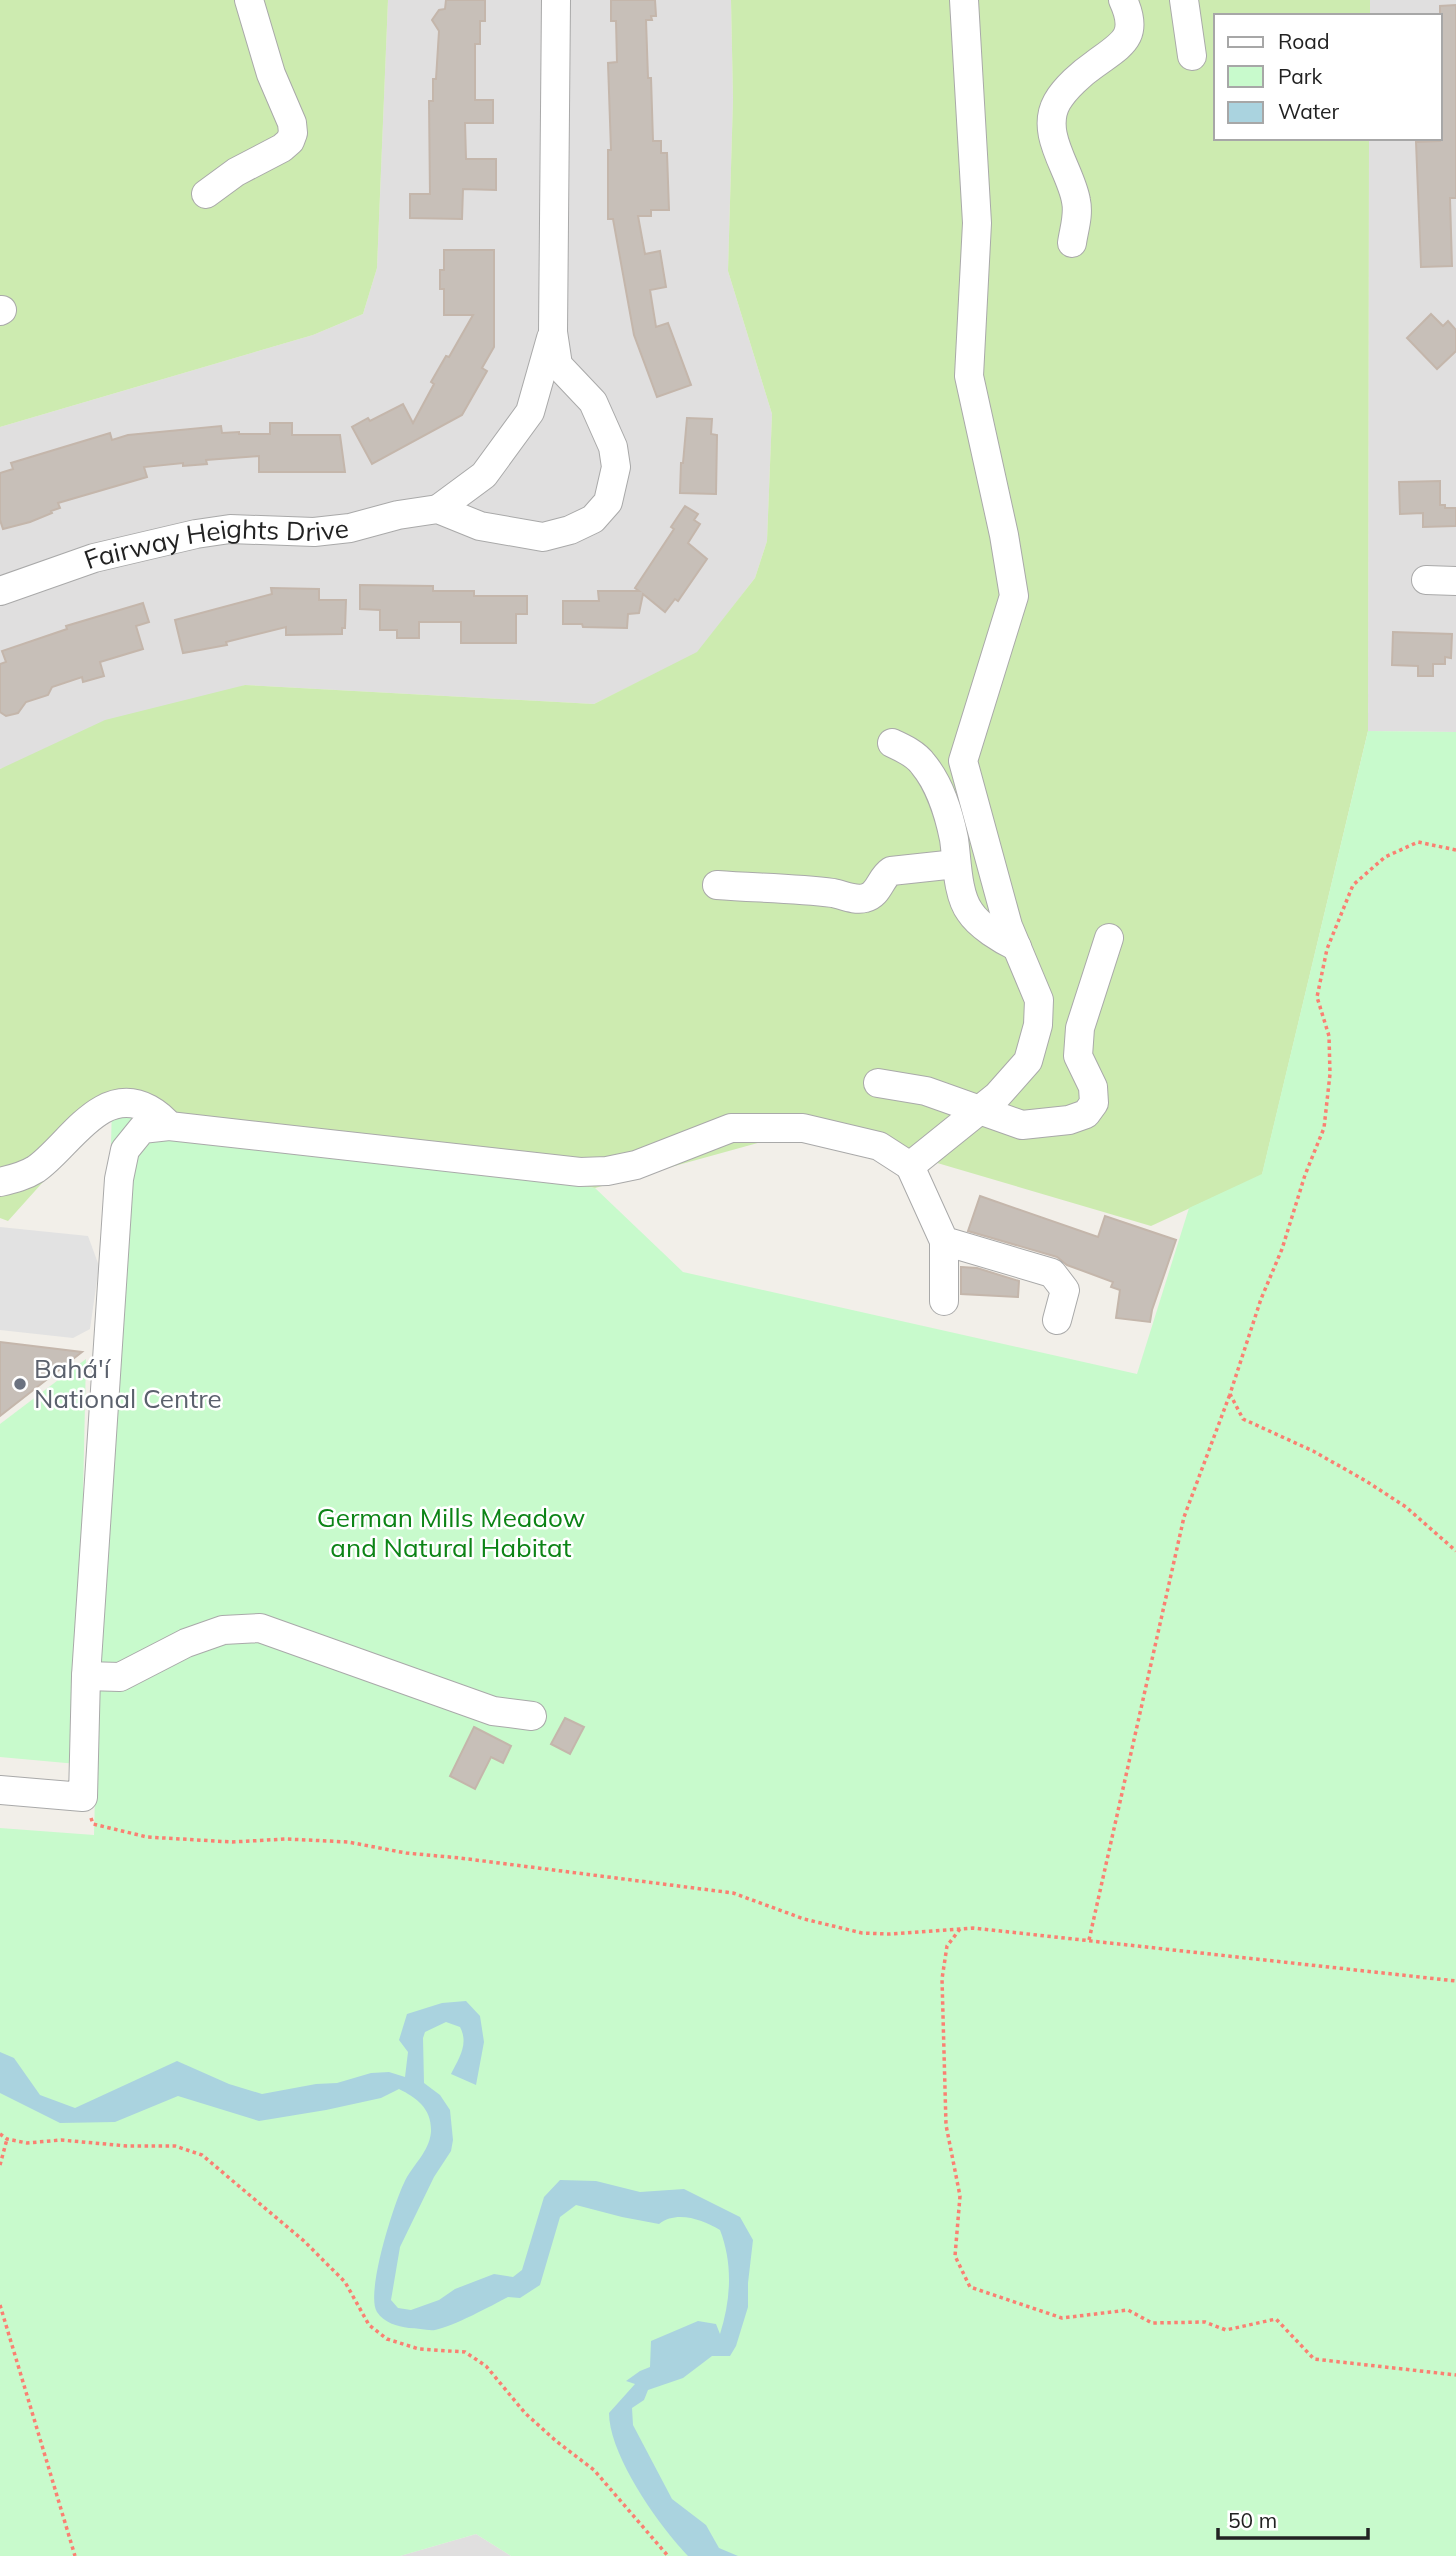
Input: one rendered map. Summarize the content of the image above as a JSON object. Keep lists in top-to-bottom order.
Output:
{
  "streets": {
    "street": ["Fairway Heights Drive"]
  },
  "parks": ["German Mills Meadow and Natural Habitat"],
  "places": ["Bahá'í National Centre"],
  "legend": ["Road", "Park", "Water"],
  "scale_bar": "50 m"
}
